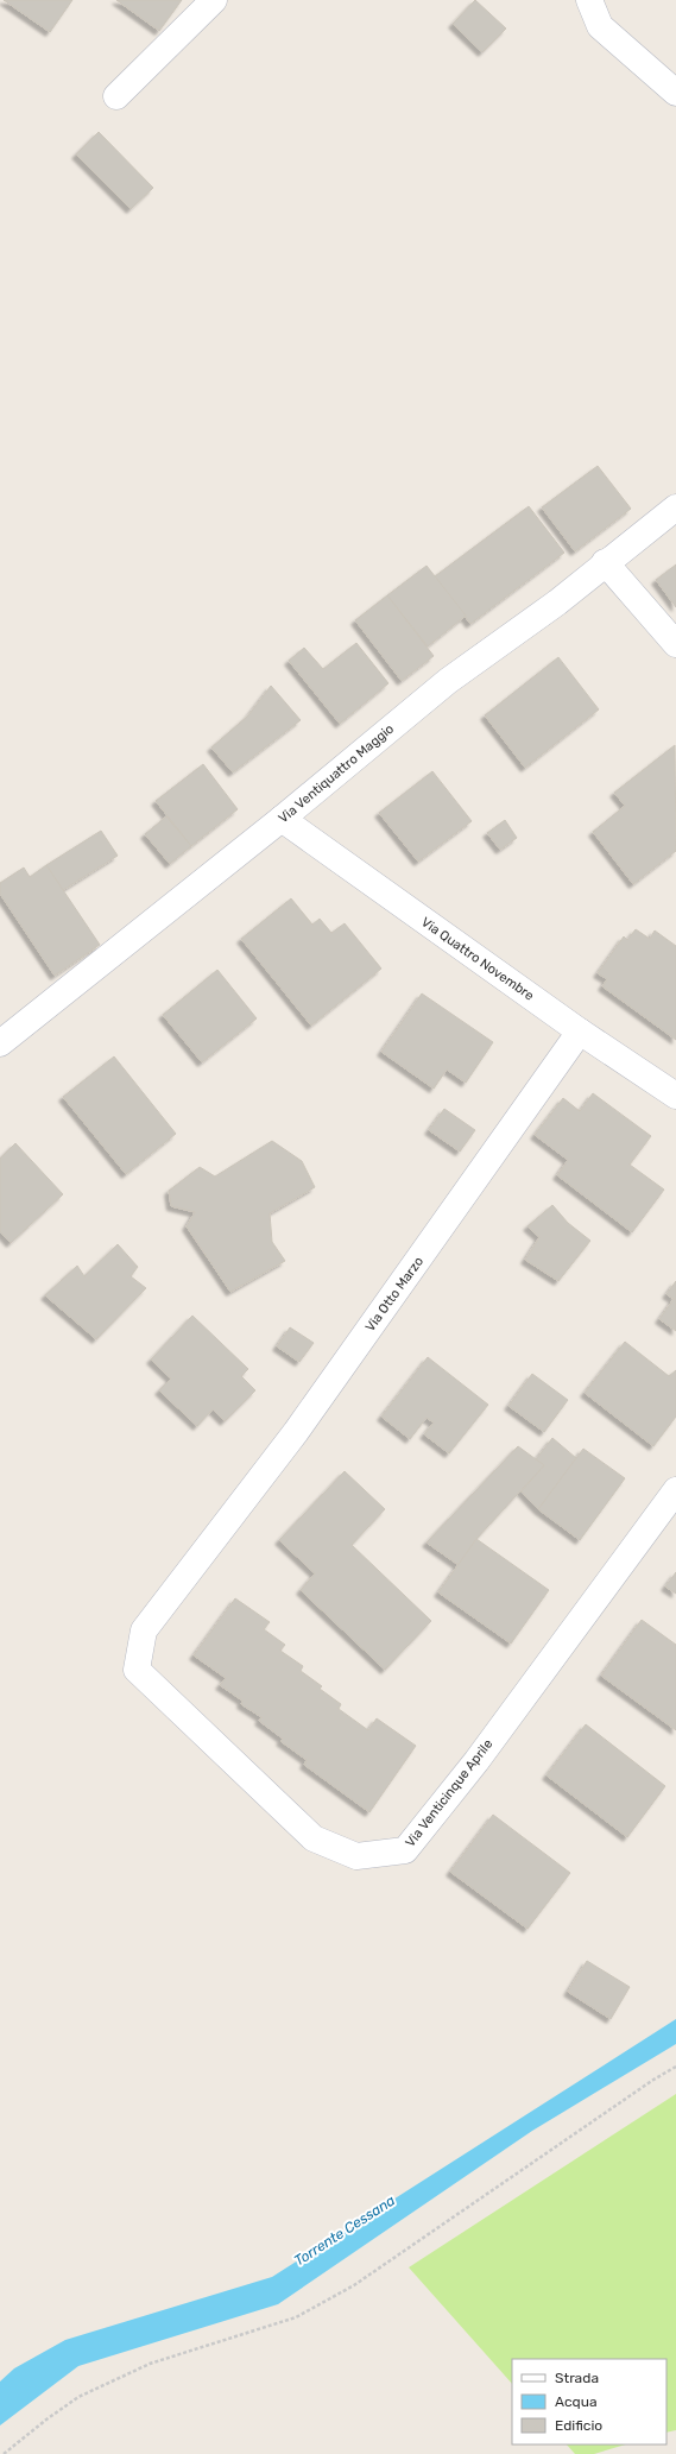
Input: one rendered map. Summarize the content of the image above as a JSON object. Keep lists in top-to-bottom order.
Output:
{
  "streets": {
    "street": [
      "Via Ventiquattro Maggio",
      "Via Quattro Novembre",
      "Via Otto Marzo",
      "Via Venticinque Aprile"
    ]
  },
  "crossings": [
    ["Via Ventiquattro Maggio", "Via Quattro Novembre"],
    ["Via Quattro Novembre", "Via Otto Marzo"],
    ["Via Otto Marzo", "Via Venticinque Aprile"]
  ],
  "water": ["Torrente Cessana"],
  "legend": ["Strada", "Acqua", "Edificio"]
}
